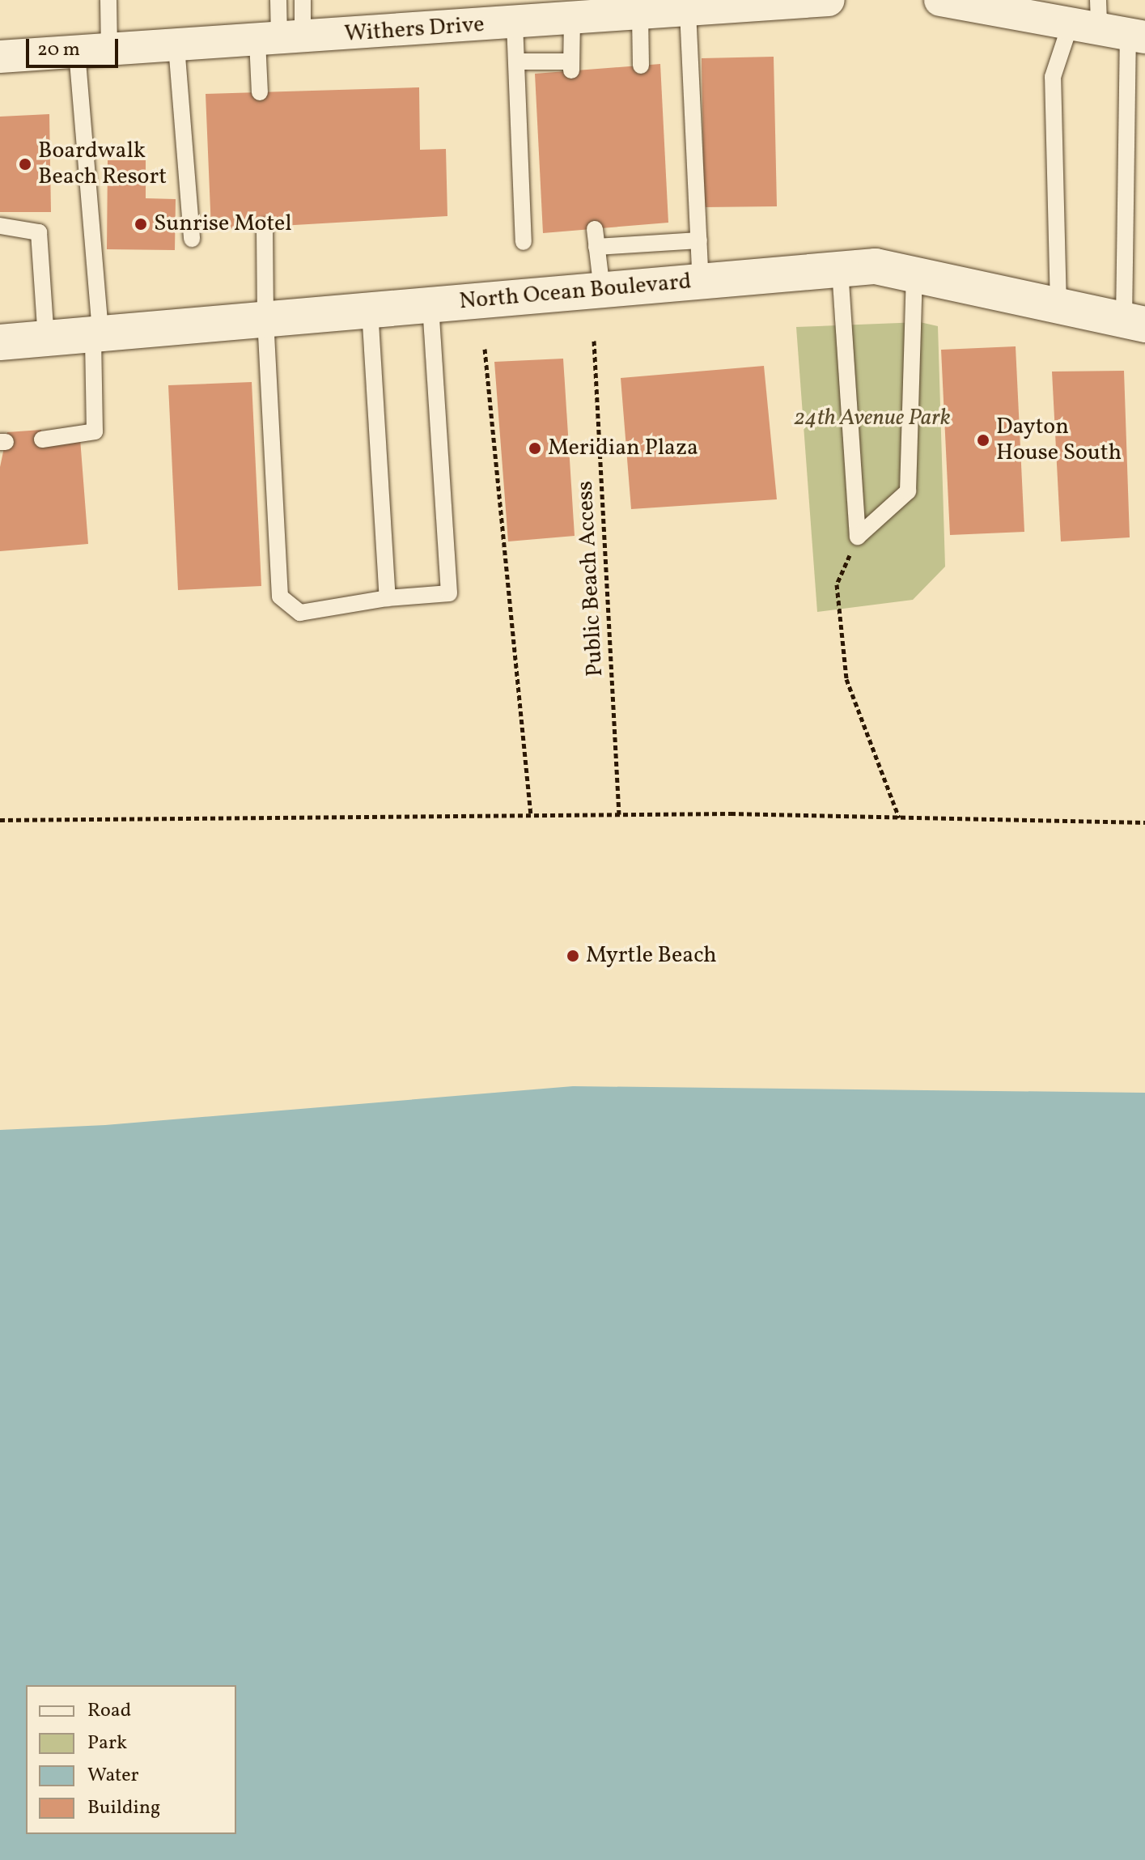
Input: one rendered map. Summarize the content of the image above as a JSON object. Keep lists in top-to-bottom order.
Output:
{
  "streets": {
    "main road": ["North Ocean Boulevard"],
    "street": ["Withers Drive"],
    "path": ["Public Beach Access"]
  },
  "parks": ["24th Avenue Park"],
  "places": [
    "Boardwalk Beach Resort",
    "Sunrise Motel",
    "Dayton House South",
    "Meridian Plaza",
    "Myrtle Beach"
  ],
  "legend": [
    "Road",
    "Park",
    "Water",
    "Building"
  ],
  "scale_bar": "20 m"
}
